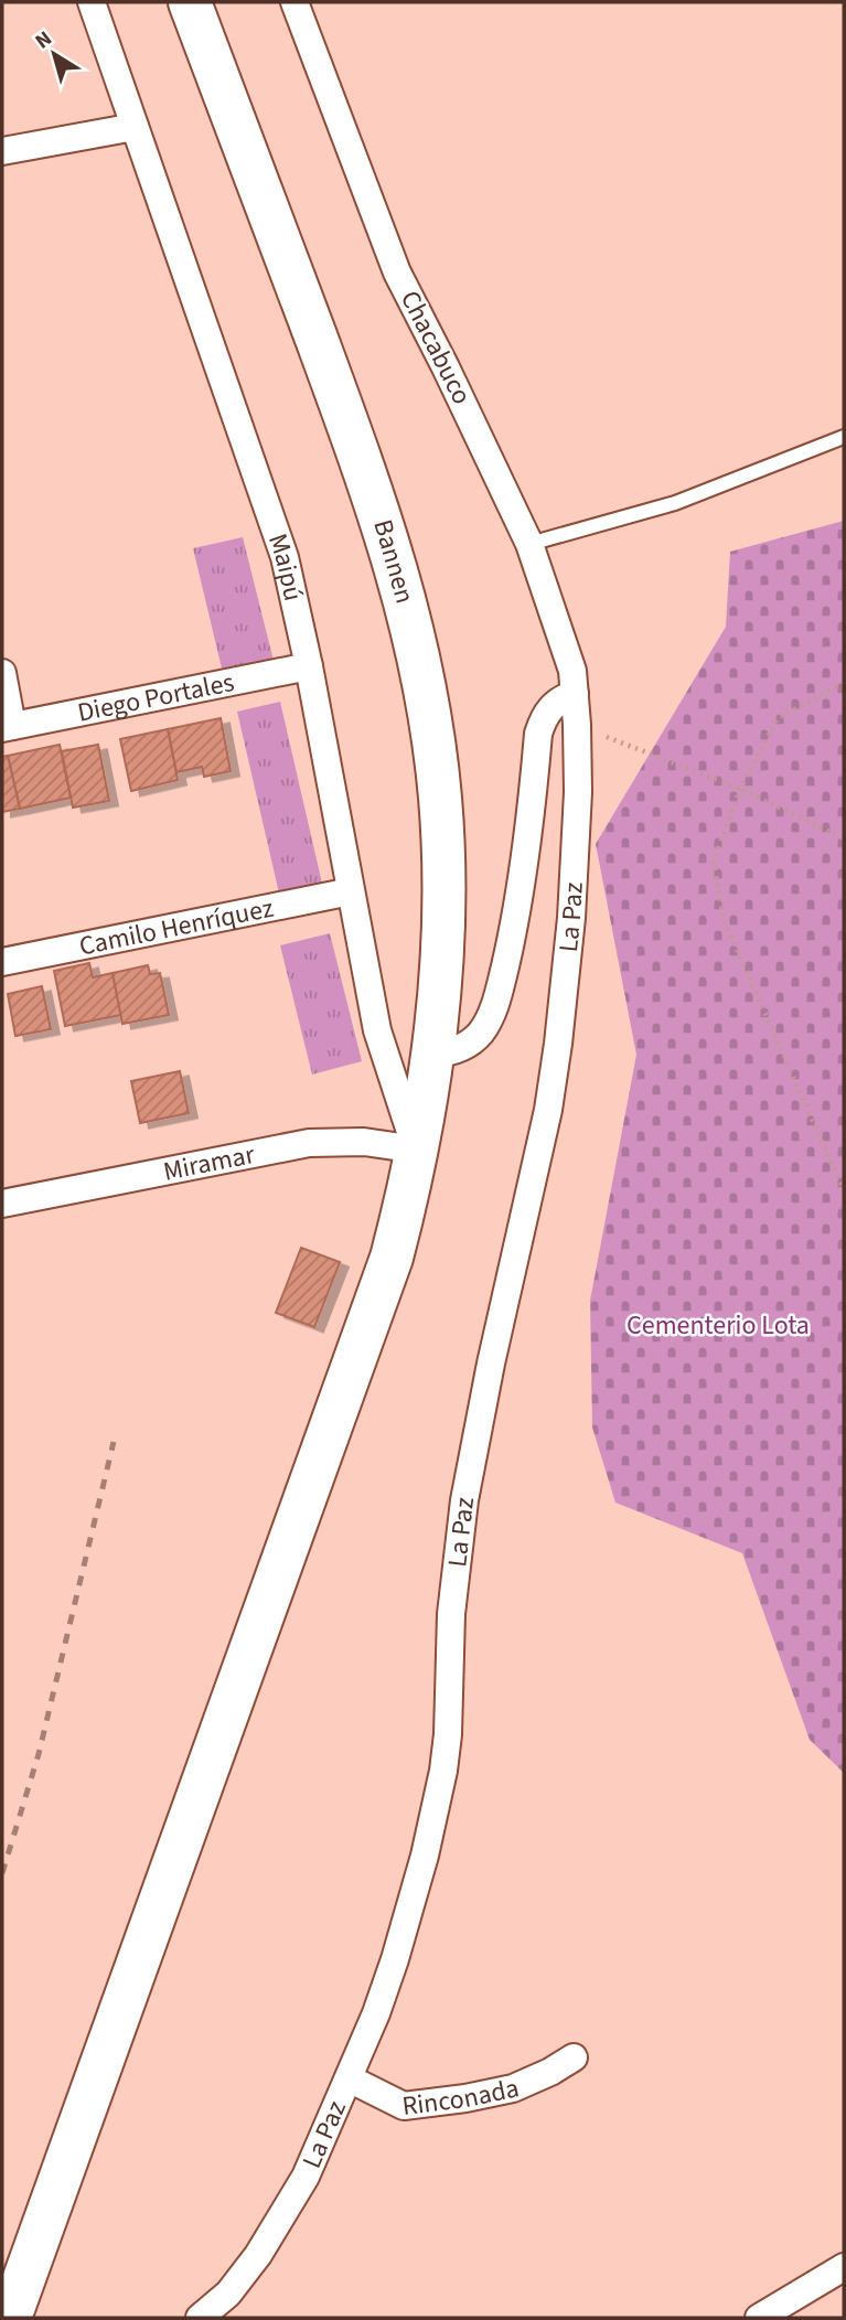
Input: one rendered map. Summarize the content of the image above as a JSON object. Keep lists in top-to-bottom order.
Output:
{
  "streets": {
    "main road": ["Bannen"],
    "street": [
      "Chacabuco",
      "Maipú",
      "Diego Portales",
      "La Paz",
      "Camilo Henríquez",
      "Miramar",
      "Rinconada"
    ]
  },
  "crossings": [
    ["Chacabuco", "La Paz"],
    ["Bannen", "Maipú"],
    ["Bannen", "Miramar"],
    ["Maipú", "Diego Portales"],
    ["Maipú", "Camilo Henríquez"],
    ["Maipú", "Miramar"],
    ["La Paz", "Rinconada"]
  ],
  "parks": ["Cementerio Lota"],
  "north": "top left"
}
